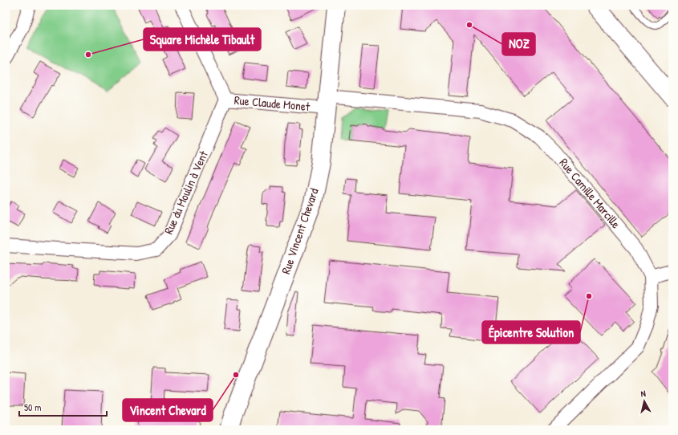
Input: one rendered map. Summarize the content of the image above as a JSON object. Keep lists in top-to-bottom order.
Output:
{
  "streets": {
    "street": [
      "Rue Claude Monet",
      "Rue du Moulin à Vent",
      "Rue Camille Marcille",
      "Rue Vincent Chevard"
    ]
  },
  "crossings": [
    ["Rue Claude Monet", "Rue du Moulin à Vent"],
    ["Rue Claude Monet", "Rue Camille Marcille"],
    ["Rue Claude Monet", "Rue Vincent Chevard"],
    ["Rue Camille Marcille", "Rue Vincent Chevard"]
  ],
  "places": [
    "NOZ",
    "Square Michèle Tibault",
    "Épicentre Solution",
    "Vincent Chevard"
  ],
  "scale_bar": "50 m",
  "north": "top"
}
